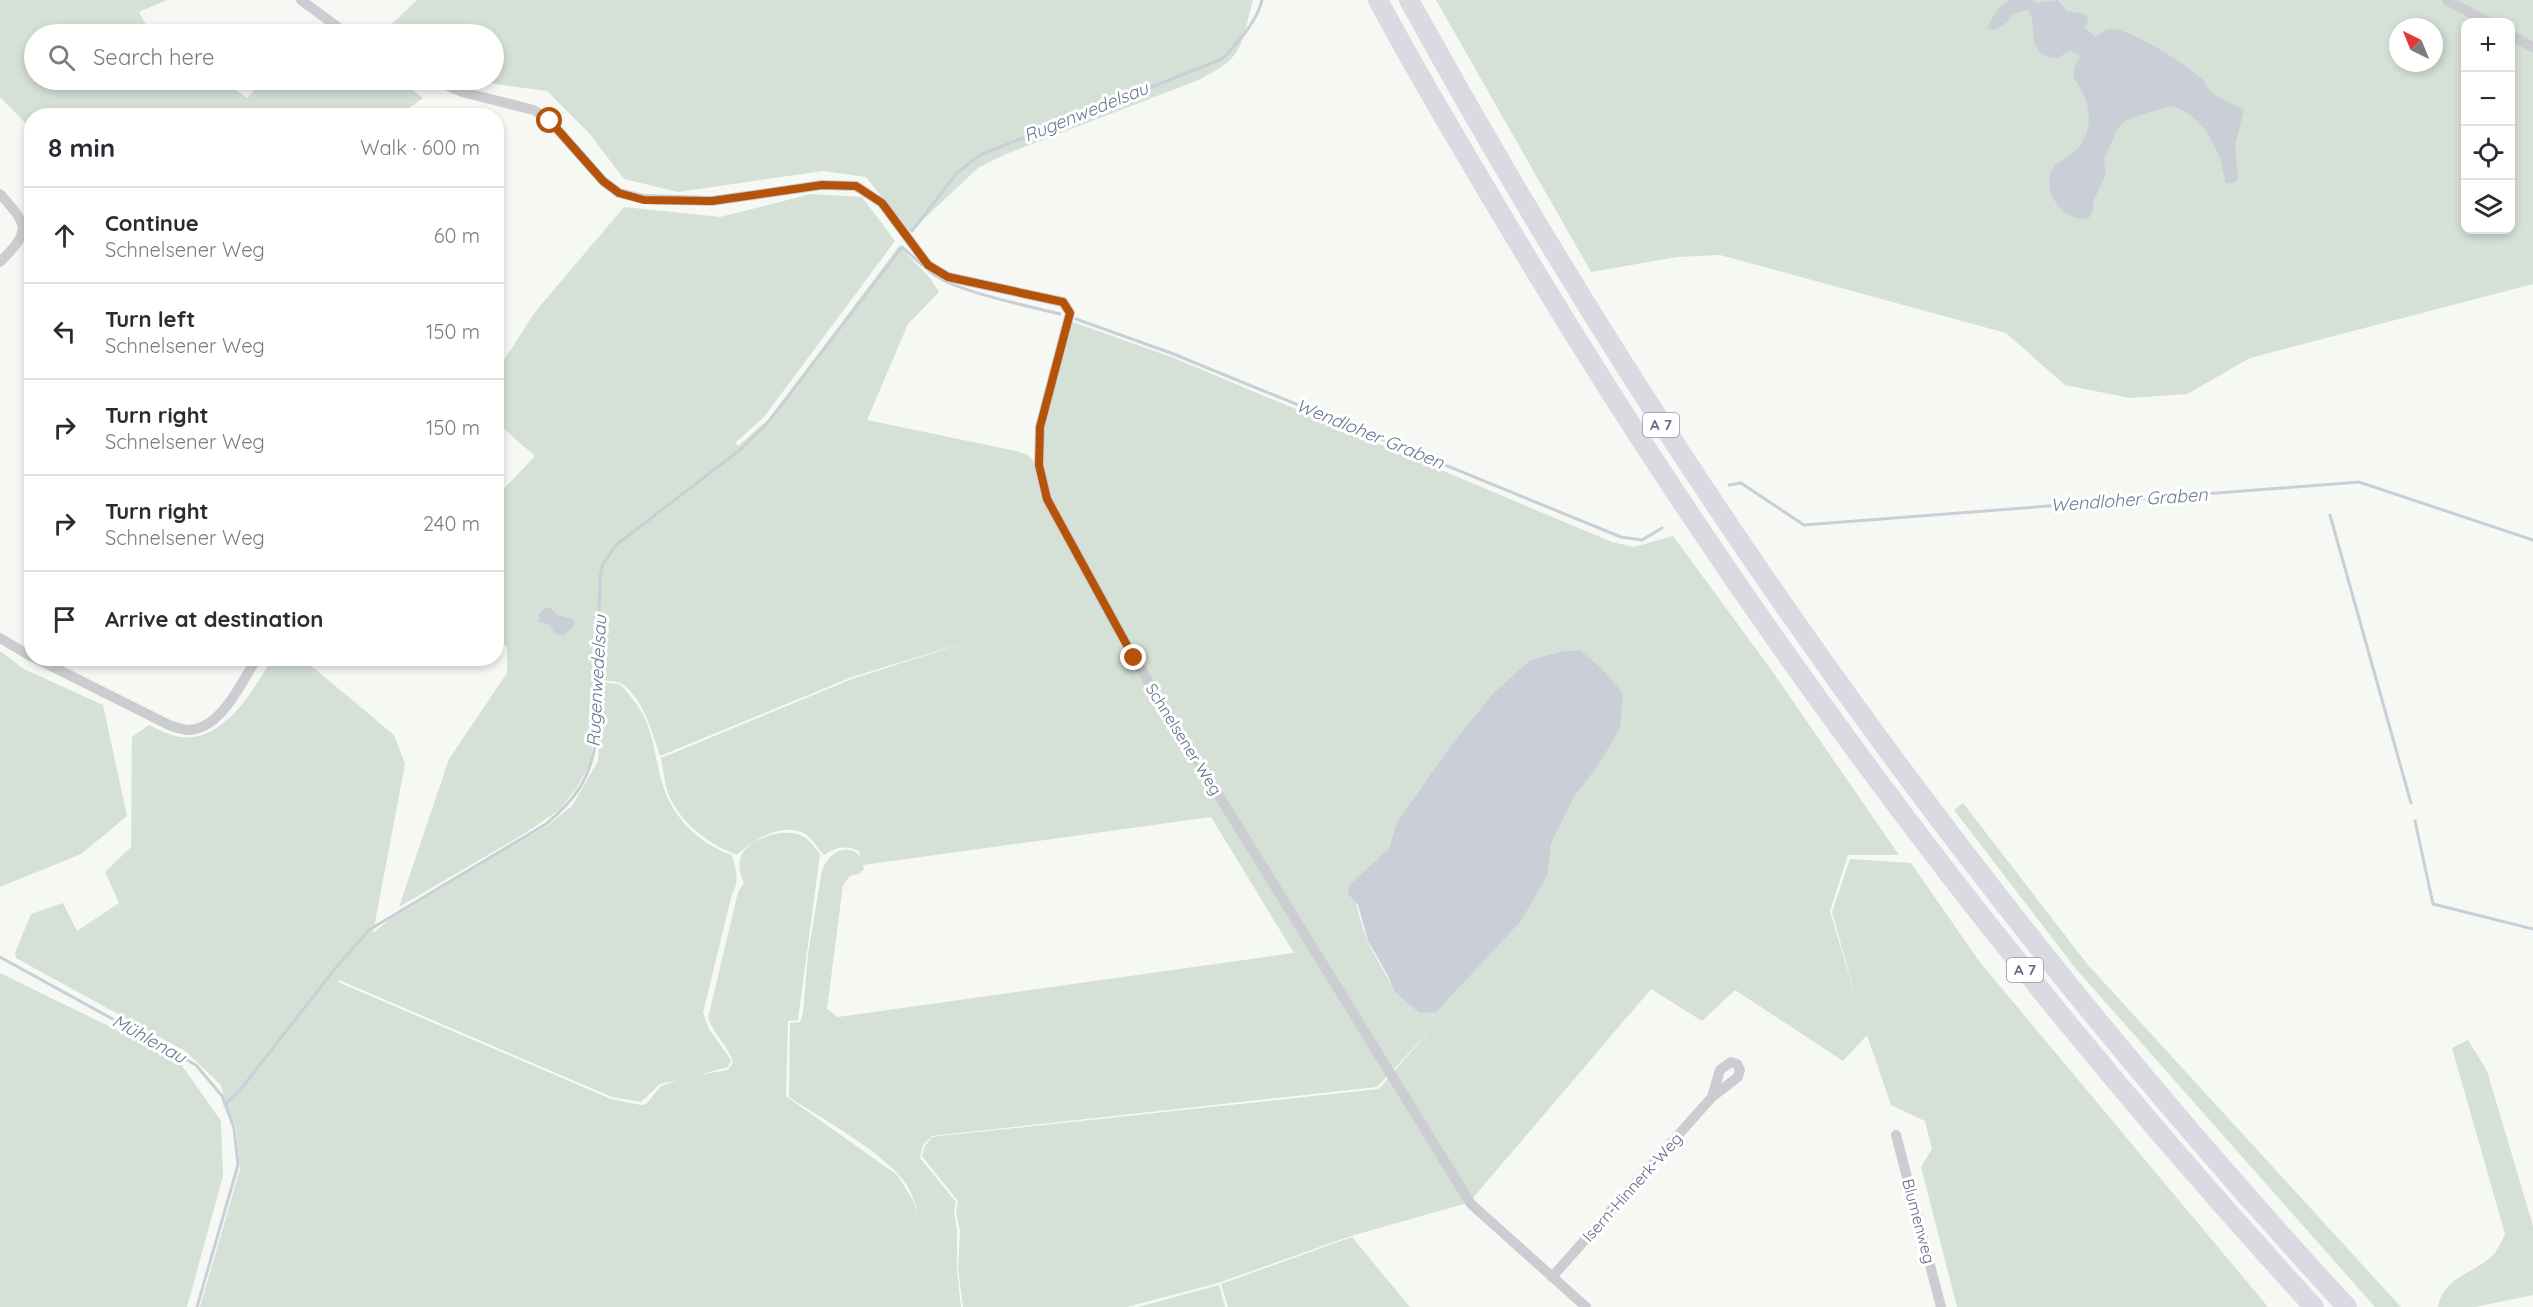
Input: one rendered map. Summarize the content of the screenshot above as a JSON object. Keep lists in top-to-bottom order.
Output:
{
  "streets": {
    "highway": ["A 7"],
    "street": ["Schnelsener Weg", "Isern-Hinnerk-Weg", "Blumenweg"]
  },
  "crossings": [
    ["Schnelsener Weg", "Isern-Hinnerk-Weg"]
  ],
  "water": ["Rugenwedelsau", "Wendloher Graben", "Mühlenau"],
  "north": "top left",
  "page": {
    "map_buttons": ["+", "−"],
    "search": "Search here",
    "heading": ["8 min", "Walk · 600 m"],
    "list": [
      ["Continue", "Schnelsener Weg", "60 m"],
      ["Turn left", "Schnelsener Weg", "150 m"],
      ["Turn right", "Schnelsener Weg", "150 m"],
      ["Turn right", "Schnelsener Weg", "240 m"],
      "Arrive at destination"
    ]
  }
}
